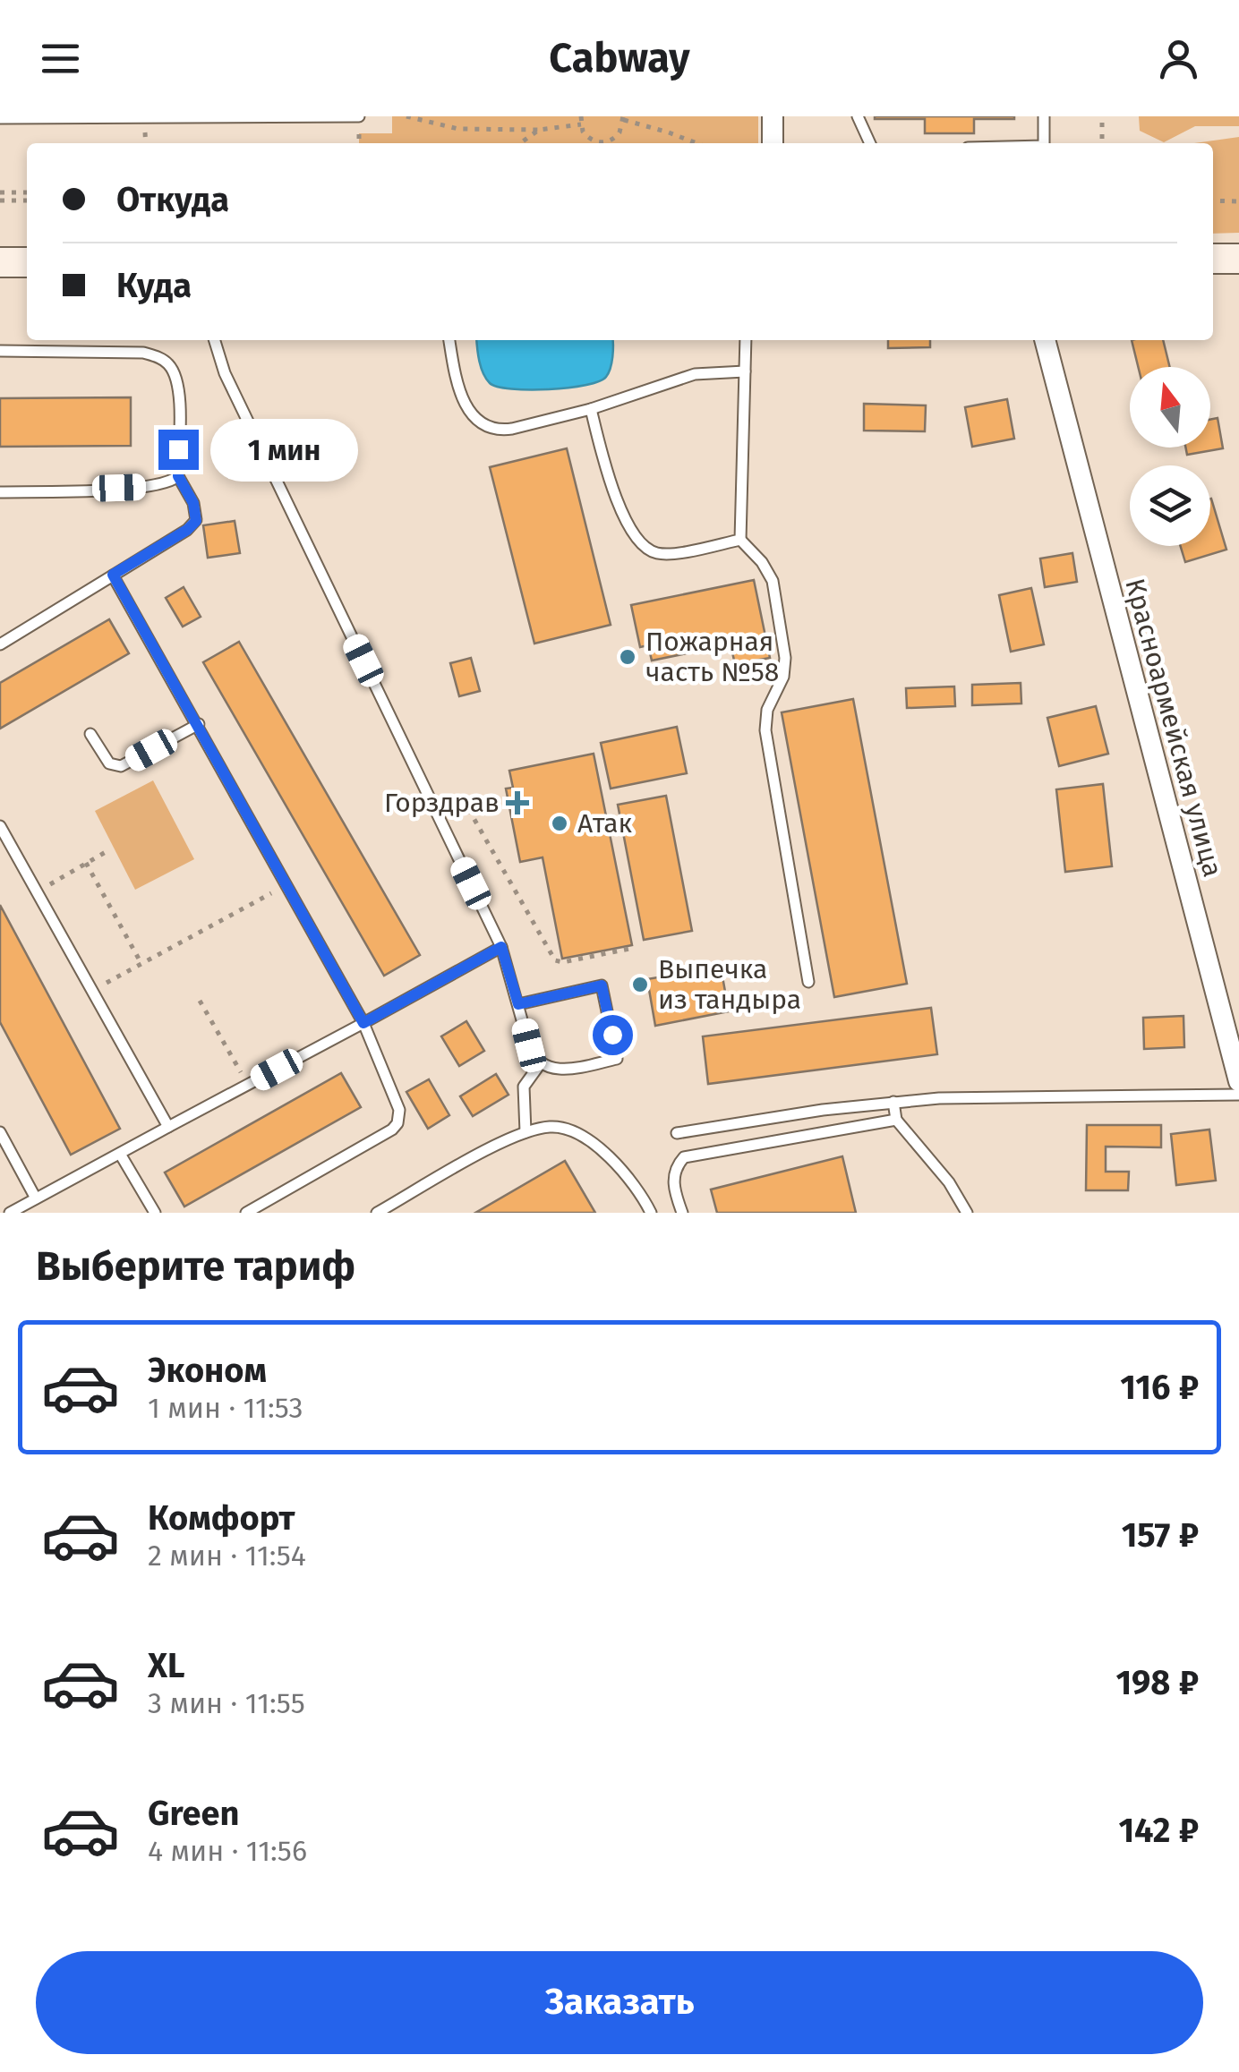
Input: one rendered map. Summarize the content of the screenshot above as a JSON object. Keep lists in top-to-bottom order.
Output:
{
  "streets": {
    "street": ["Красноармейская улица"]
  },
  "places": {
    "other": ["Пожарная часть №58", "Атак", "Выпечка из тандыра"],
    "health": ["Горздрав"]
  },
  "north": "top",
  "page": {
    "header": "Cabway",
    "banner": ["Откуда", "Куда"],
    "bubble": "1 мин",
    "heading": "Выберите тариф",
    "list": [
      {
        "name": "Эконом",
        "note": "1 мин · 11:53",
        "value": "116 ₽"
      },
      {
        "name": "Комфорт",
        "note": "2 мин · 11:54",
        "value": "157 ₽"
      },
      {
        "name": "XL",
        "note": "3 мин · 11:55",
        "value": "198 ₽"
      },
      {
        "name": "Green",
        "note": "4 мин · 11:56",
        "value": "142 ₽"
      }
    ],
    "buttons": "Заказать"
  }
}
